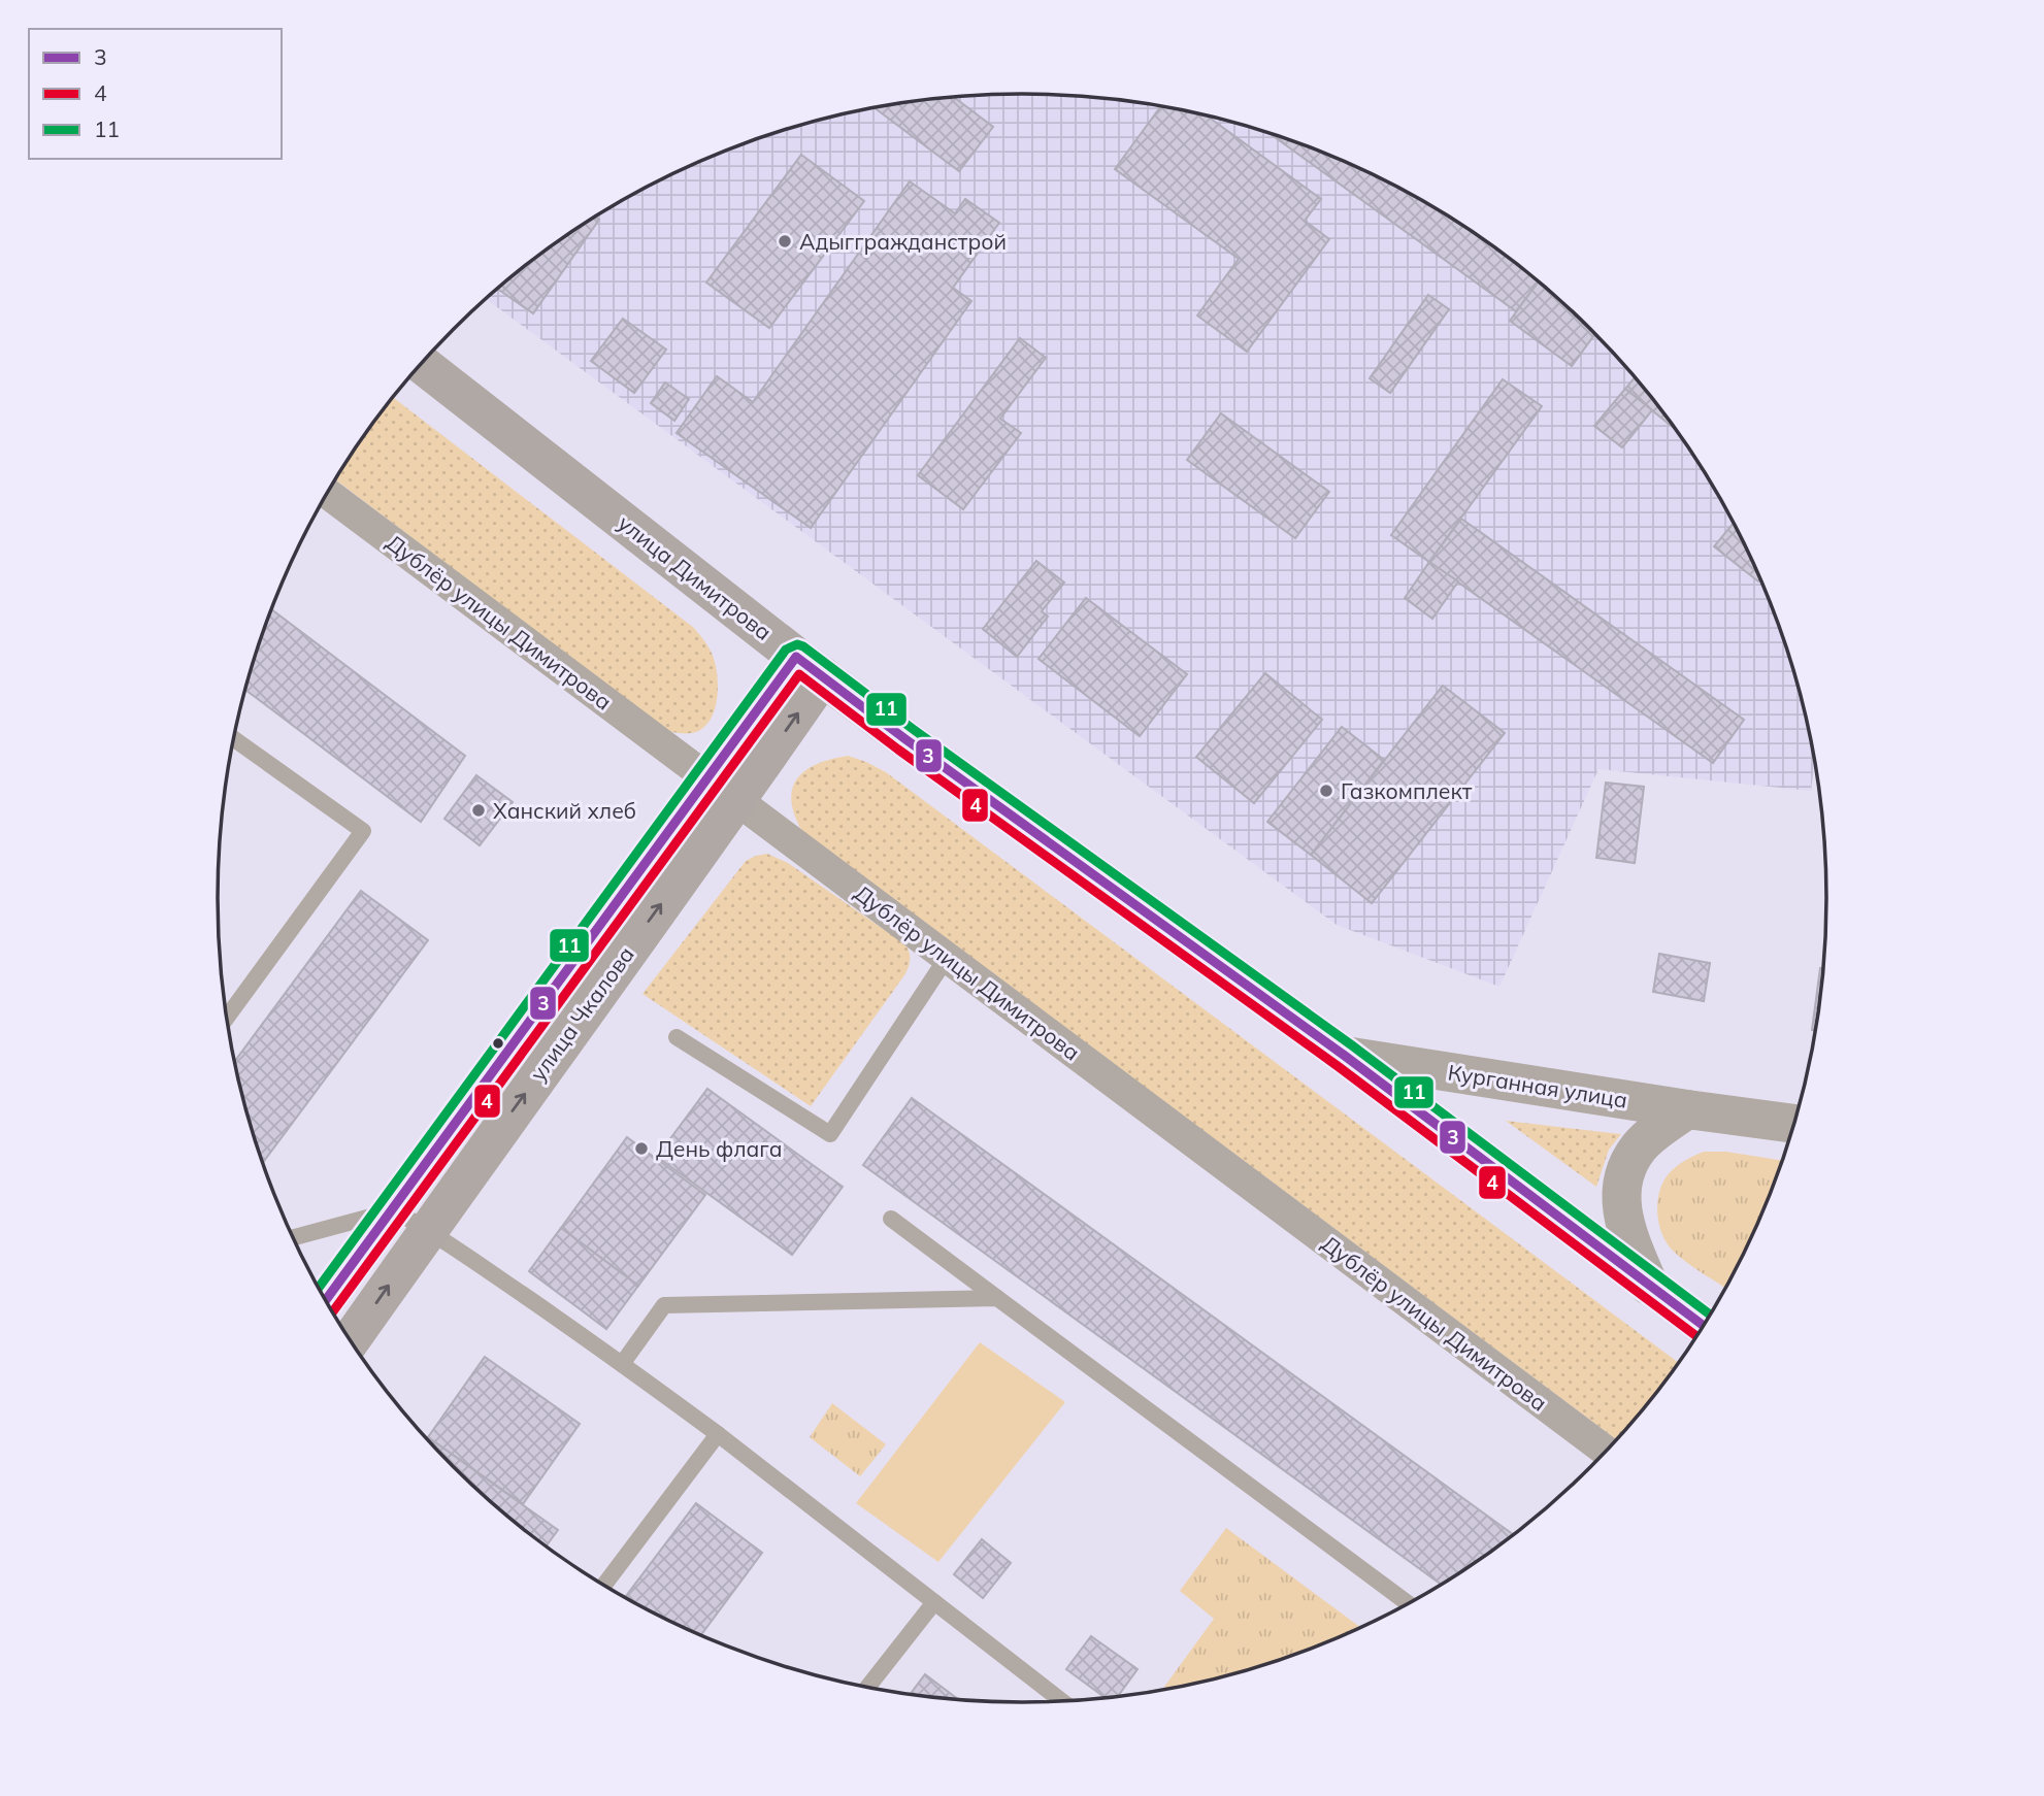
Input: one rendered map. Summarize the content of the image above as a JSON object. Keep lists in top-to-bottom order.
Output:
{
  "streets": {
    "main road": ["улица Димитрова", "улица Чкалова"],
    "street": ["Дублёр улицы Димитрова", "Курганная улица"]
  },
  "crossings": [
    ["улица Димитрова", "улица Чкалова"],
    ["улица Димитрова", "Курганная улица"],
    ["Дублёр улицы Димитрова", "улица Чкалова"]
  ],
  "places": [
    "Адыггражданстрой",
    "Газкомплект",
    "Ханский хлеб",
    "День флага"
  ],
  "lines": ["transit line 11", "transit line 3", "transit line 4"],
  "legend": ["3", "4", "11"]
}
